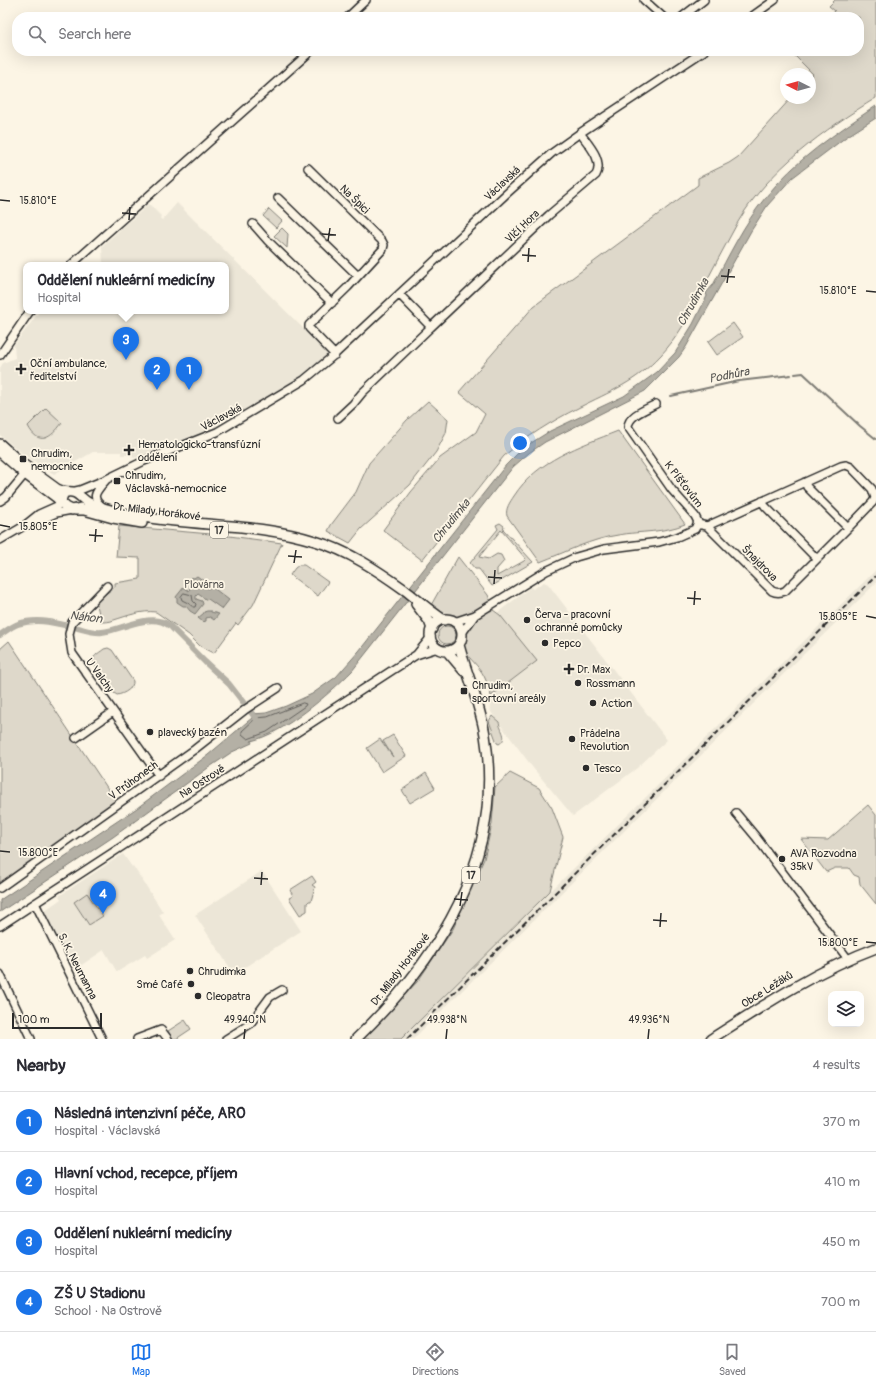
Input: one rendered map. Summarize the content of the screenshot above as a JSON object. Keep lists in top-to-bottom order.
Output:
{
  "streets": {
    "main road": ["Dr. Milady Horákové", "17", "Obce Ležáků"],
    "street": [
      "Václavská",
      "Na Špici",
      "Vlčí Hora",
      "K Píšťovům",
      "Šnajdrova",
      "U Valchy",
      "V Průhonech",
      "Na Ostrově",
      "S. K. Neumanna"
    ]
  },
  "crossings": [
    ["Václavská", "Vlčí Hora"],
    ["Václavská", "Dr. Milady Horákové"],
    ["Dr. Milady Horákové", "17"],
    ["Dr. Milady Horákové", "Na Ostrově"],
    ["17", "Na Ostrově"],
    ["U Valchy", "V Průhonech"],
    ["Na Ostrově", "S. K. Neumanna"]
  ],
  "water": ["Chrudimka", "Podhůra", "Náhon"],
  "parks": ["Plovárna"],
  "places": {
    "health": ["Oční ambulance, ředitelství", "Hematologicko-transfúzní oddělení", "Dr. Max"],
    "transit": ["Chrudim, nemocnice", "Chrudim, Václavská-nemocnice", "Chrudim, sportovní areály"],
    "other": [
      "Červa - pracovní ochranné pomůcky",
      "Pepco",
      "Rossmann",
      "Action",
      "plavecký bazén",
      "Prádelna Revolution",
      "Tesco",
      "AVA Rozvodna 35kV",
      "Chrudimka",
      "Smé Café",
      "Cleopatra"
    ]
  },
  "scale_bar": "100 m",
  "north": "left",
  "page": {
    "search": "Search here",
    "popup": ["Oddělení nukleární medicíny", "Hospital"],
    "pins": [
      "3",
      "1",
      "2",
      "4"
    ],
    "scale": "100 m",
    "heading": ["Nearby", "4 results"],
    "list": [
      {
        "mark": "1",
        "name": "Následná intenzivní péče, ARO",
        "note": "Hospital · Václavská",
        "value": "370 m"
      },
      {
        "mark": "2",
        "name": "Hlavní vchod, recepce, příjem",
        "note": "Hospital",
        "value": "410 m"
      },
      {
        "mark": "3",
        "name": "Oddělení nukleární medicíny",
        "note": "Hospital",
        "value": "450 m"
      },
      {
        "mark": "4",
        "name": "ZŠ U Stadionu",
        "note": "School · Na Ostrově",
        "value": "700 m"
      }
    ],
    "nav": ["Map", "Directions", "Saved"]
  },
  "coordinates": [
    "15.810°E",
    "15.805°E",
    "15.800°E",
    "49.940°N",
    "49.938°N",
    "49.936°N"
  ]
}
